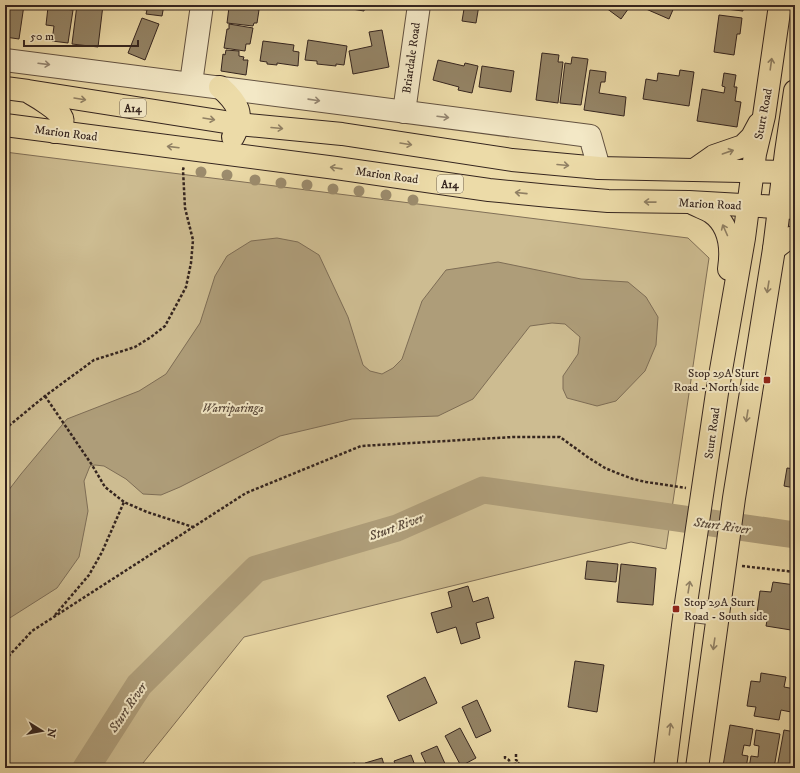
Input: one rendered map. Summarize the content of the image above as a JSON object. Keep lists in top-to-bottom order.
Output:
{
  "streets": {
    "main road": ["A14", "Sturt Road", "Marion Road"],
    "street": ["Briardale Road"]
  },
  "crossings": [
    ["A14", "Sturt Road"],
    ["Sturt Road", "Marion Road"]
  ],
  "water": ["Sturt River"],
  "parks": ["Warriparinga"],
  "places": {
    "transit": ["Stop 29A Sturt Road - North side", "Stop 29A Sturt Road - South side"]
  },
  "scale_bar": "50 m",
  "north": "right"
}
